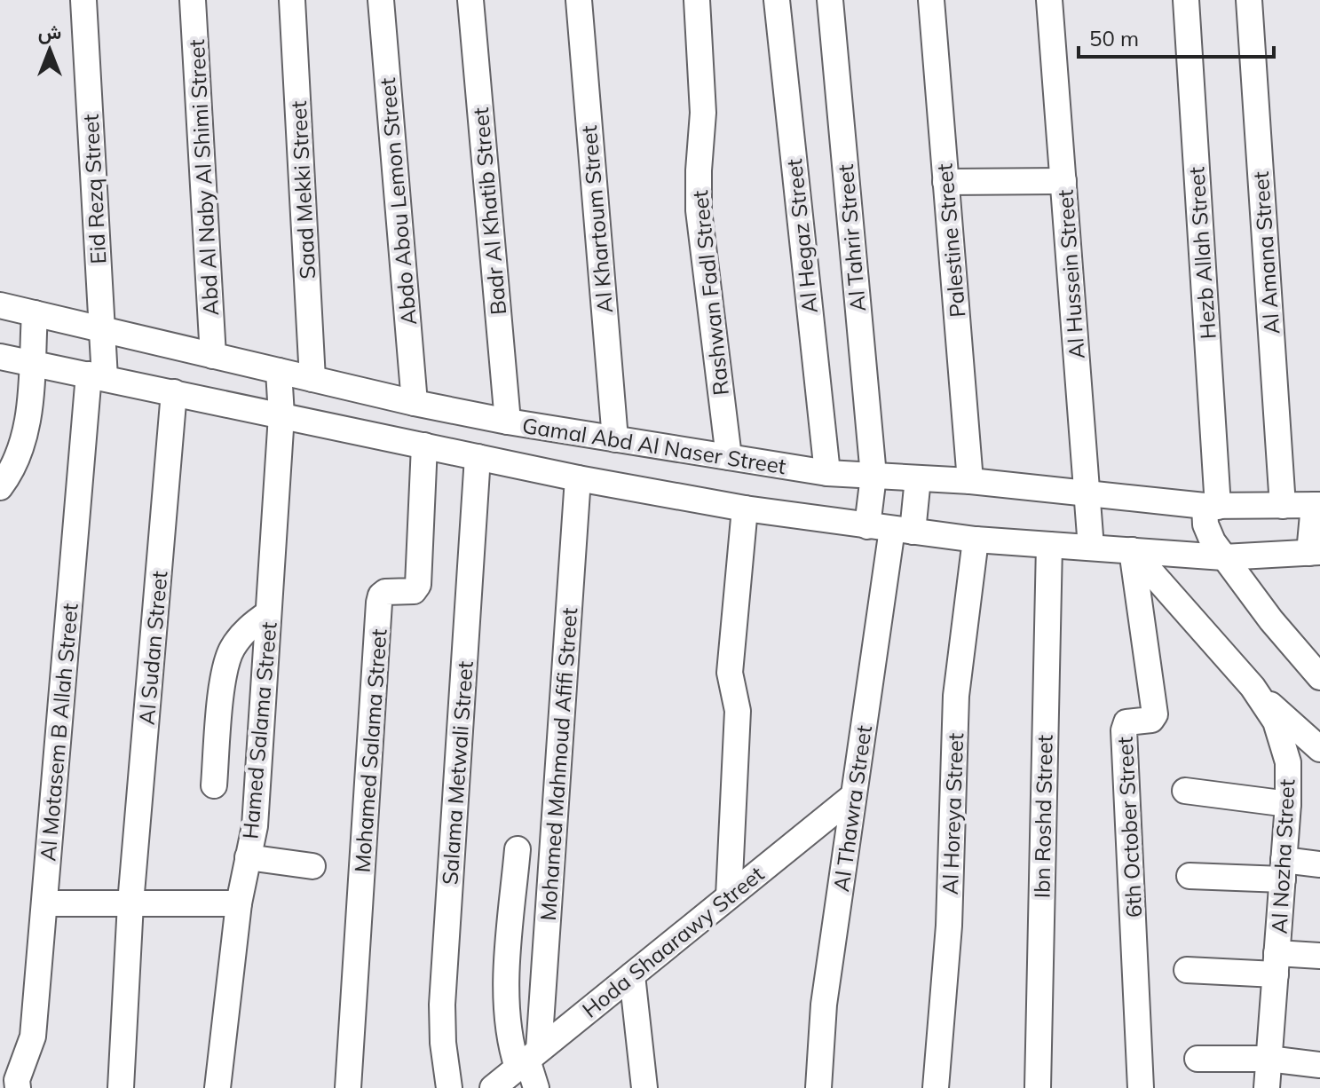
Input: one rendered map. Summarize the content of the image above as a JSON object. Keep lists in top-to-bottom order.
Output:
{
  "streets": {
    "street": [
      "Abd Al Naby Al Shimi Street",
      "Eid Rezq Street",
      "Saad Mekki Street",
      "Abdo Abou Lemon Street",
      "Badr Al Khatib Street",
      "Al Khartoum Street",
      "Al Hegaz Street",
      "Al Tahrir Street",
      "Palestine Street",
      "Hezb Allah Street",
      "Al Amana Street",
      "Al Hussein Street",
      "Rashwan Fadl Street",
      "Gamal Abd Al Naser Street",
      "Al Sudan Street",
      "Hamed Salama Street",
      "Al Motasem B Allah Street",
      "Mohamed Salama Street",
      "Mohamed Mahmoud Afifi Street",
      "Salama Metwali Street",
      "Al Thawra Street",
      "Al Horeya Street",
      "Ibn Roshd Street",
      "6th October Street",
      "Al Nozha Street",
      "Hoda Shaarawy Street"
    ]
  },
  "crossings": [
    ["Abd Al Naby Al Shimi Street", "Gamal Abd Al Naser Street"],
    ["Eid Rezq Street", "Gamal Abd Al Naser Street"],
    ["Eid Rezq Street", "Al Motasem B Allah Street"],
    ["Saad Mekki Street", "Gamal Abd Al Naser Street"],
    ["Abdo Abou Lemon Street", "Gamal Abd Al Naser Street"],
    ["Badr Al Khatib Street", "Gamal Abd Al Naser Street"],
    ["Al Khartoum Street", "Gamal Abd Al Naser Street"],
    ["Al Hegaz Street", "Gamal Abd Al Naser Street"],
    ["Al Tahrir Street", "Gamal Abd Al Naser Street"],
    ["Al Tahrir Street", "Al Thawra Street"],
    ["Palestine Street", "Gamal Abd Al Naser Street"],
    ["Hezb Allah Street", "Gamal Abd Al Naser Street"],
    ["Al Amana Street", "Gamal Abd Al Naser Street"],
    ["Al Hussein Street", "Gamal Abd Al Naser Street"],
    ["Rashwan Fadl Street", "Gamal Abd Al Naser Street"],
    ["Gamal Abd Al Naser Street", "Al Sudan Street"],
    ["Gamal Abd Al Naser Street", "Hamed Salama Street"],
    ["Gamal Abd Al Naser Street", "Al Motasem B Allah Street"],
    ["Gamal Abd Al Naser Street", "Mohamed Salama Street"],
    ["Gamal Abd Al Naser Street", "Mohamed Mahmoud Afifi Street"],
    ["Gamal Abd Al Naser Street", "Salama Metwali Street"],
    ["Gamal Abd Al Naser Street", "Al Thawra Street"],
    ["Gamal Abd Al Naser Street", "Al Horeya Street"],
    ["Gamal Abd Al Naser Street", "Ibn Roshd Street"],
    ["Gamal Abd Al Naser Street", "6th October Street"],
    ["Gamal Abd Al Naser Street", "Al Nozha Street"],
    ["Mohamed Mahmoud Afifi Street", "Hoda Shaarawy Street"],
    ["Al Thawra Street", "Hoda Shaarawy Street"],
    ["6th October Street", "Al Nozha Street"]
  ],
  "scale_bar": "50 m",
  "north": "top"
}
